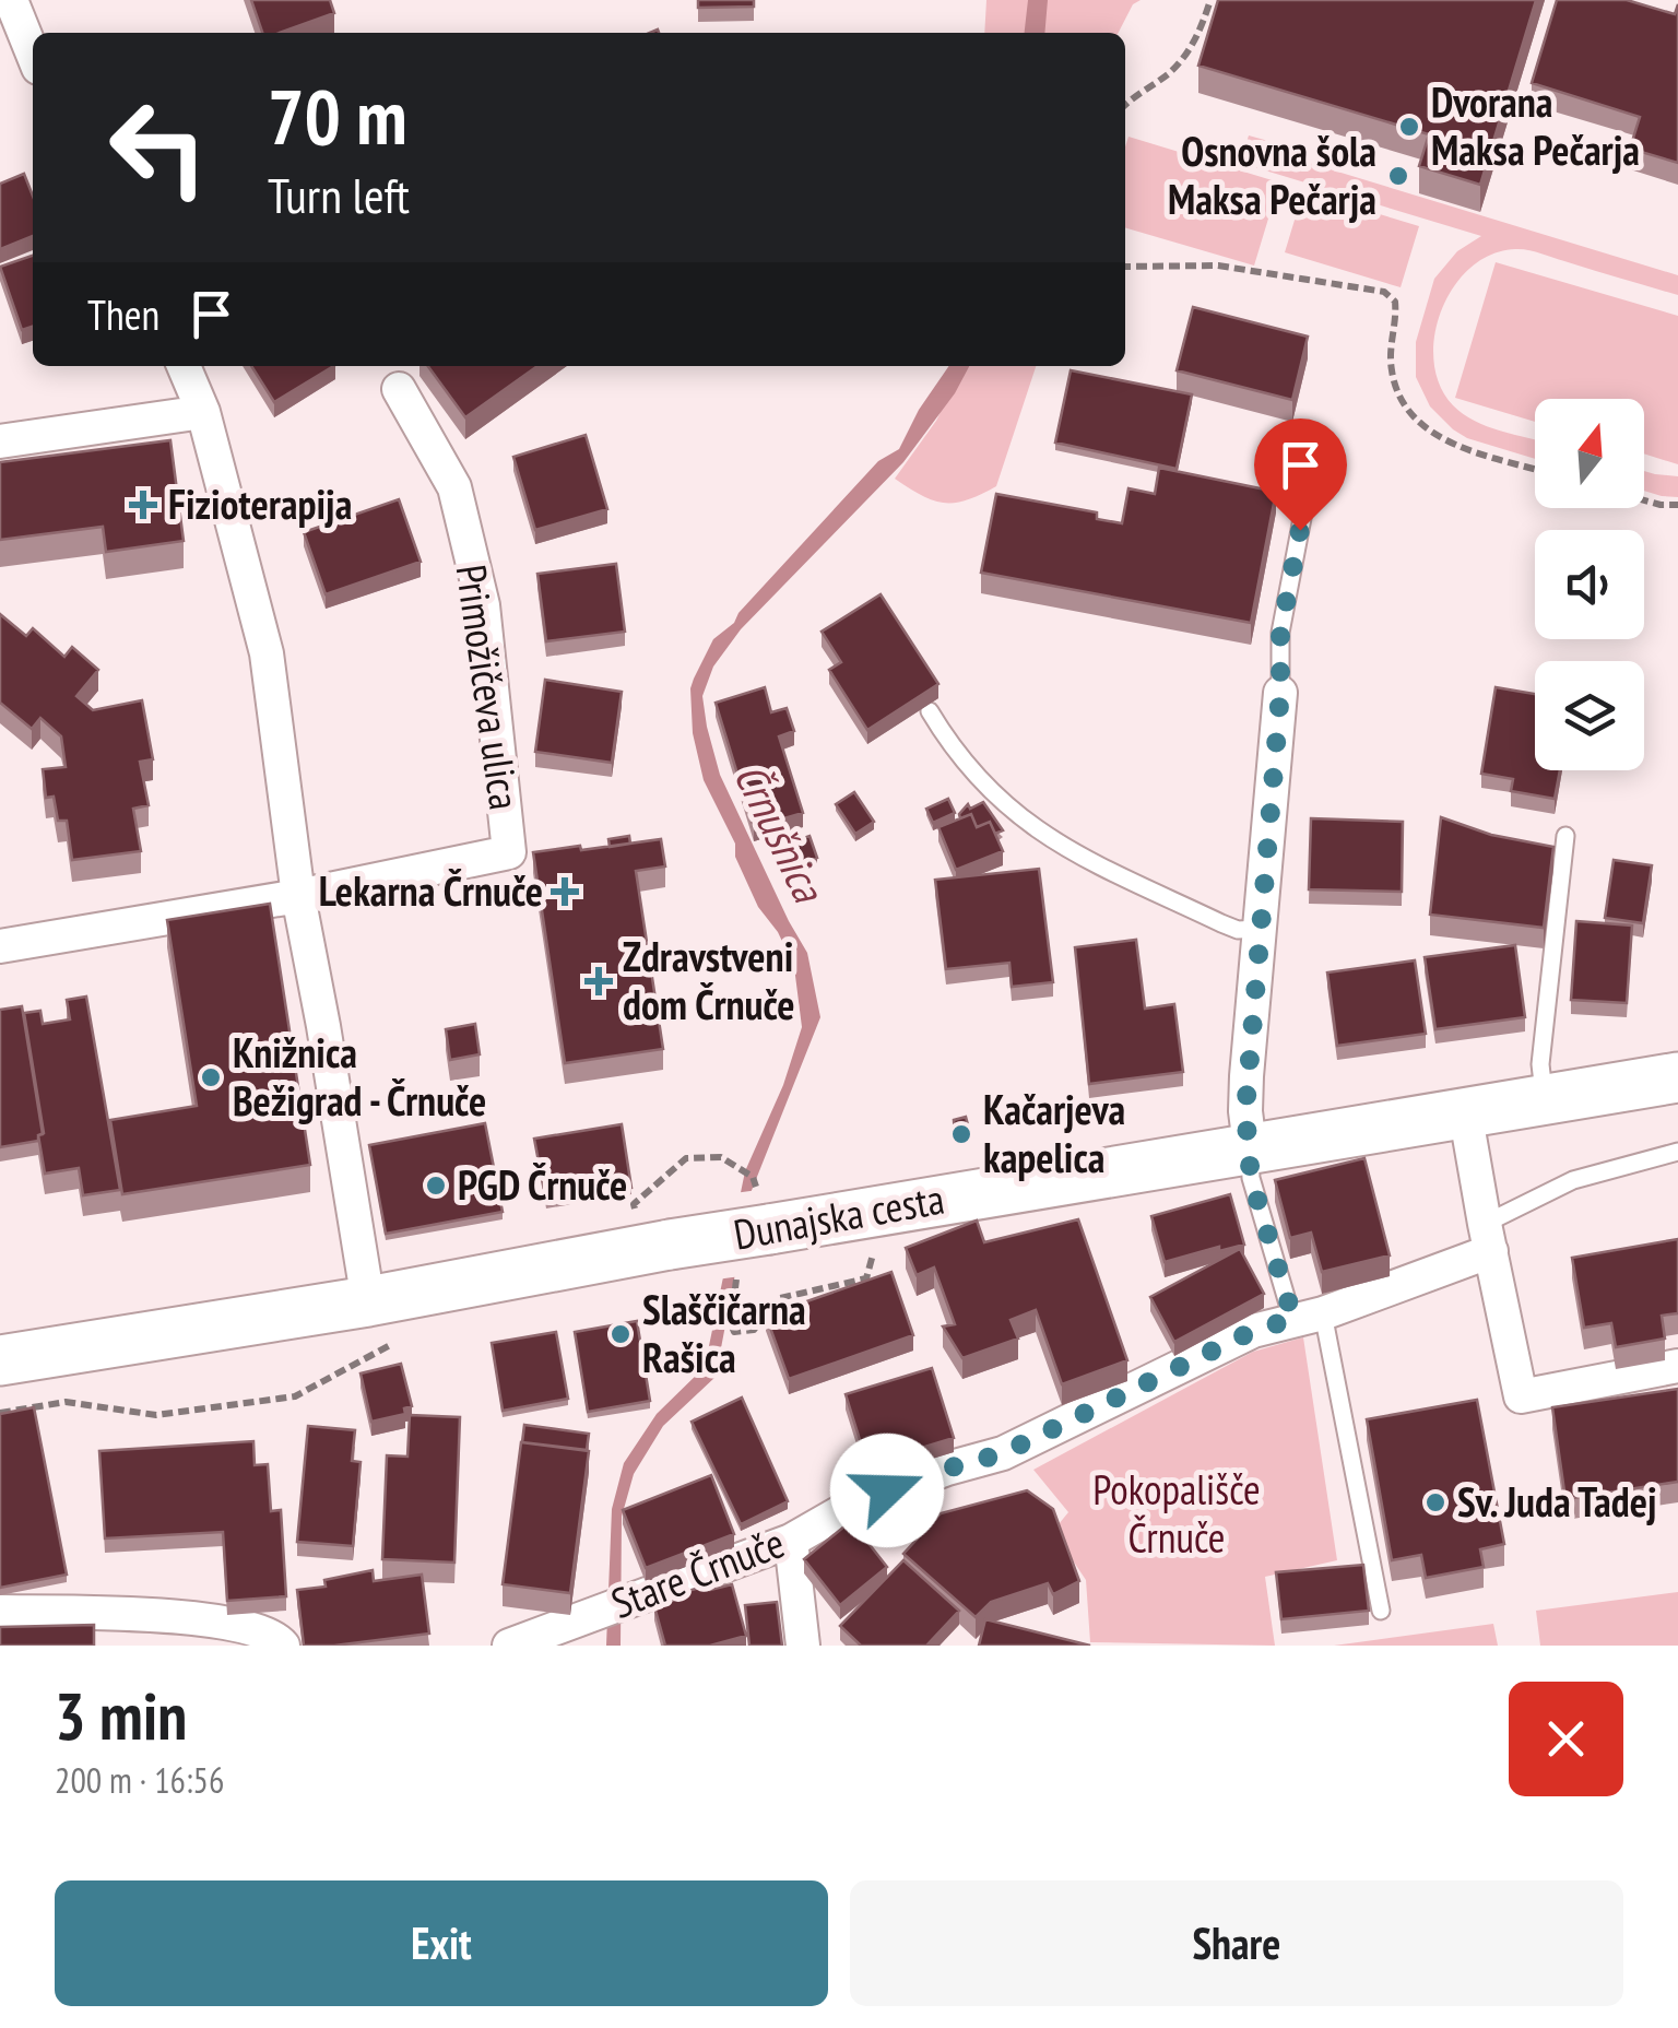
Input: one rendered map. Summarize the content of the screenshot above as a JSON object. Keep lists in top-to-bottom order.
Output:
{
  "streets": {
    "main road": ["Dunajska cesta"],
    "street": ["Primožičeva ulica", "Stare Črnuče"]
  },
  "water": ["Črnušnica"],
  "parks": ["Pokopališče Črnuče"],
  "places": {
    "other": [
      "Dvorana Maksa Pečarja",
      "Osnovna šola Maksa Pečarja",
      "Knižnica Bežigrad - Črnuče",
      "Kačarjeva kapelica",
      "PGD Črnuče",
      "Slaščičarna Rašica",
      "Sv. Juda Tadej"
    ],
    "health": ["Fizioterapija", "Lekarna Črnuče", "Zdravstveni dom Črnuče"]
  },
  "north": "top",
  "page": {
    "turn": ["70 m", "Turn left"],
    "then": "Then",
    "heading": ["3 min", "200 m · 16:56"],
    "buttons": ["Exit", "Share"]
  }
}
